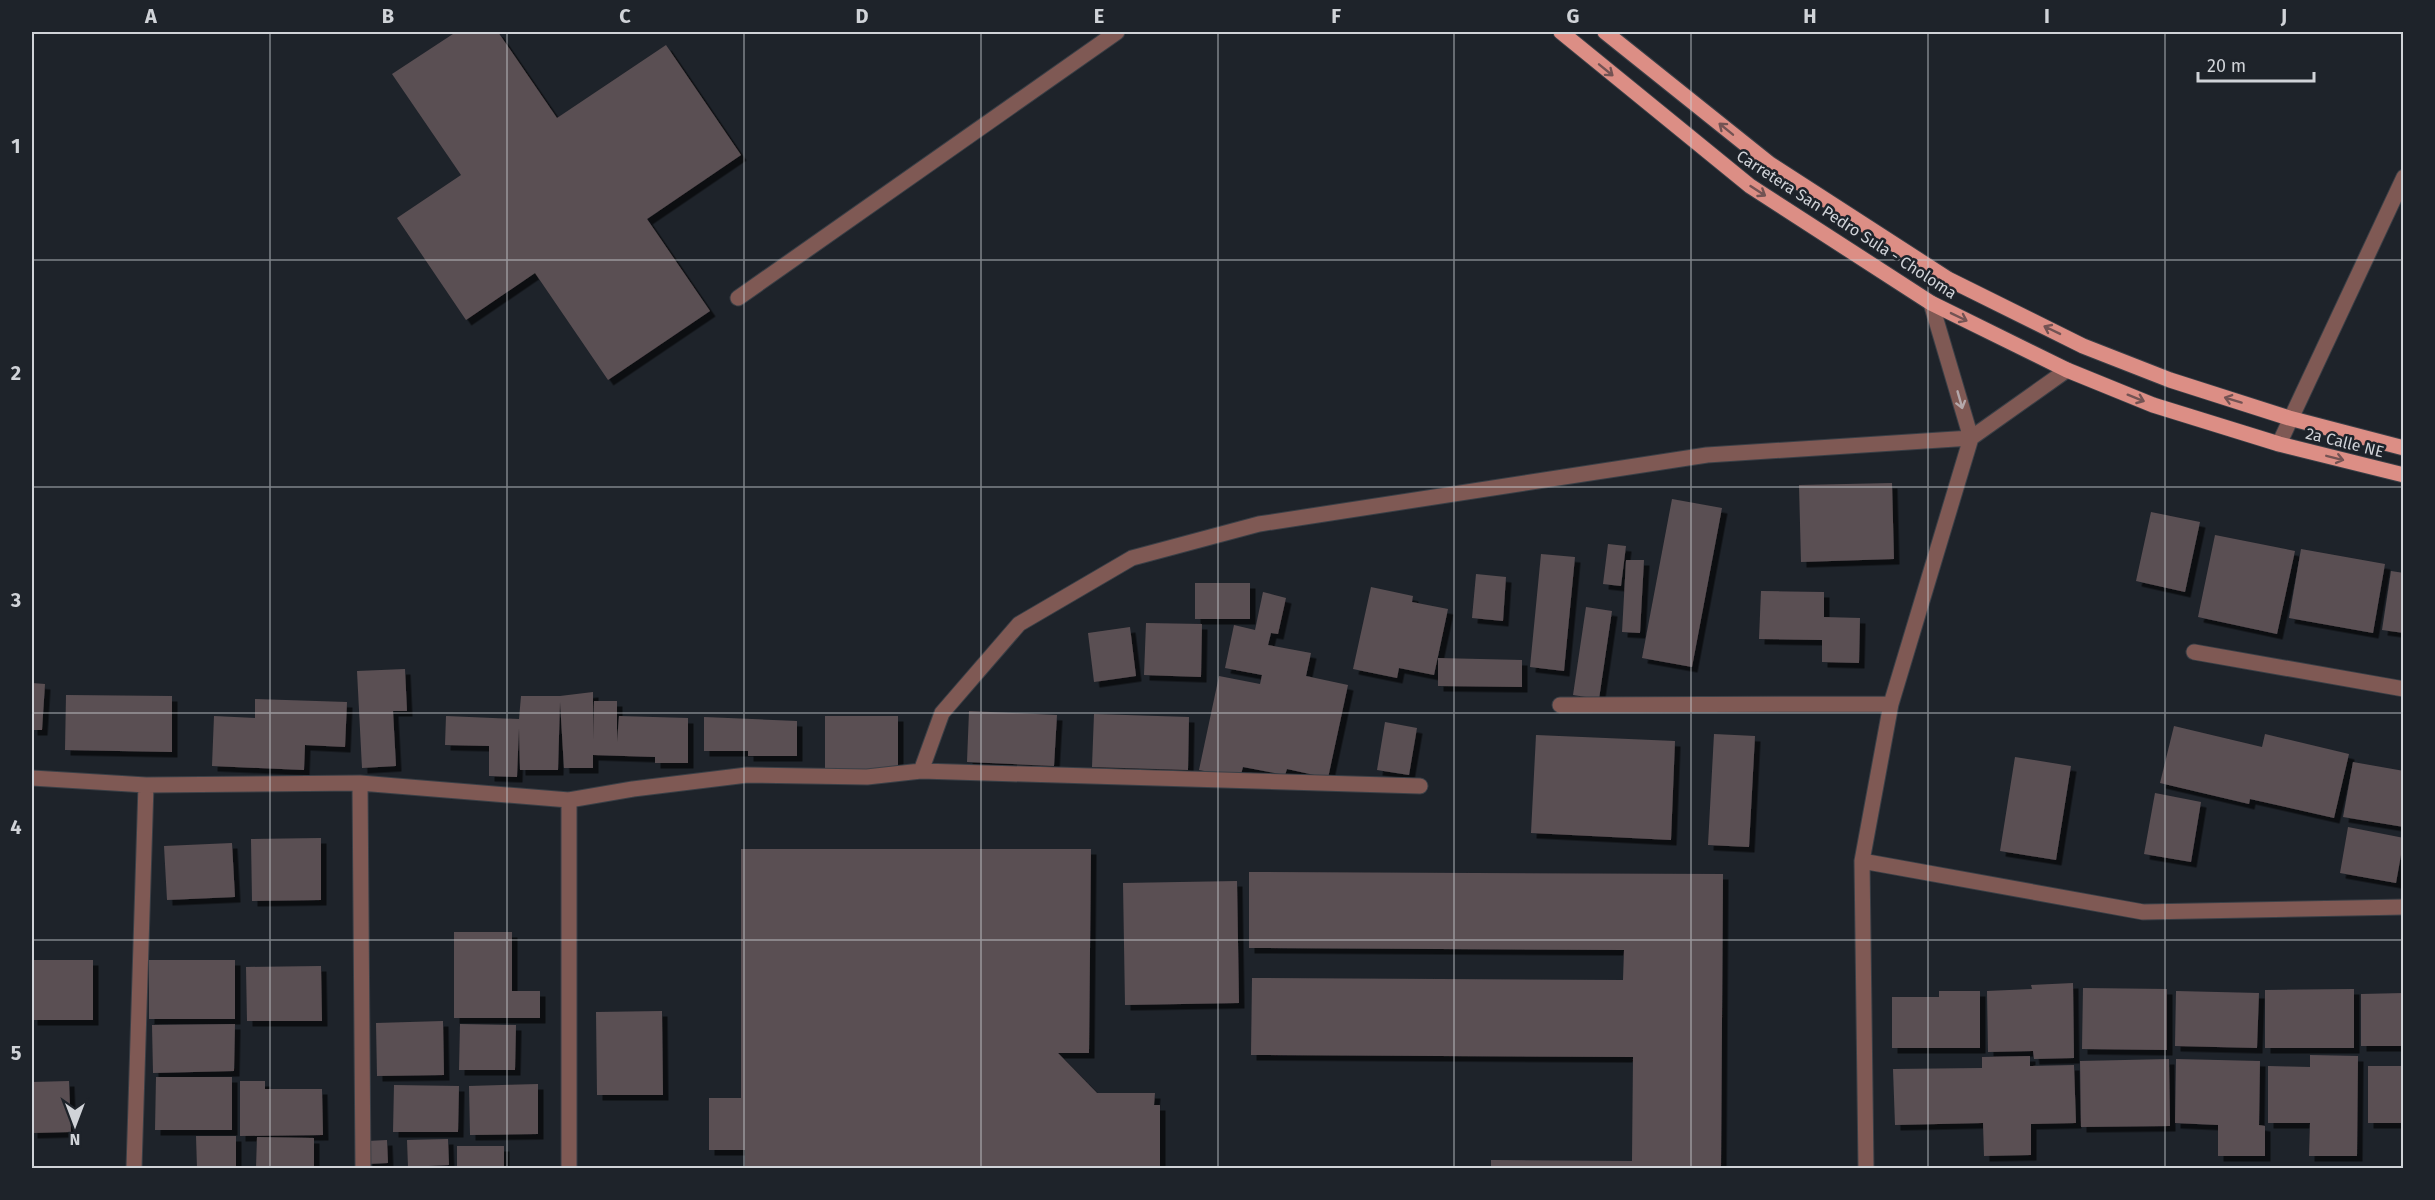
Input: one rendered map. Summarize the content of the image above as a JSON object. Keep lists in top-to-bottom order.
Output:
{
  "streets": {
    "main road": ["Carretera San Pedro Sula - Choloma", "2a Calle NE"]
  },
  "crossings": [
    ["Carretera San Pedro Sula - Choloma", "2a Calle NE"]
  ],
  "scale_bar": "20 m",
  "north": "bottom",
  "grid": {
    "columns": [
      "A",
      "B",
      "C",
      "D",
      "E",
      "F",
      "G",
      "H",
      "I",
      "J"
    ],
    "rows": [
      "1",
      "2",
      "3",
      "4",
      "5"
    ]
  }
}
